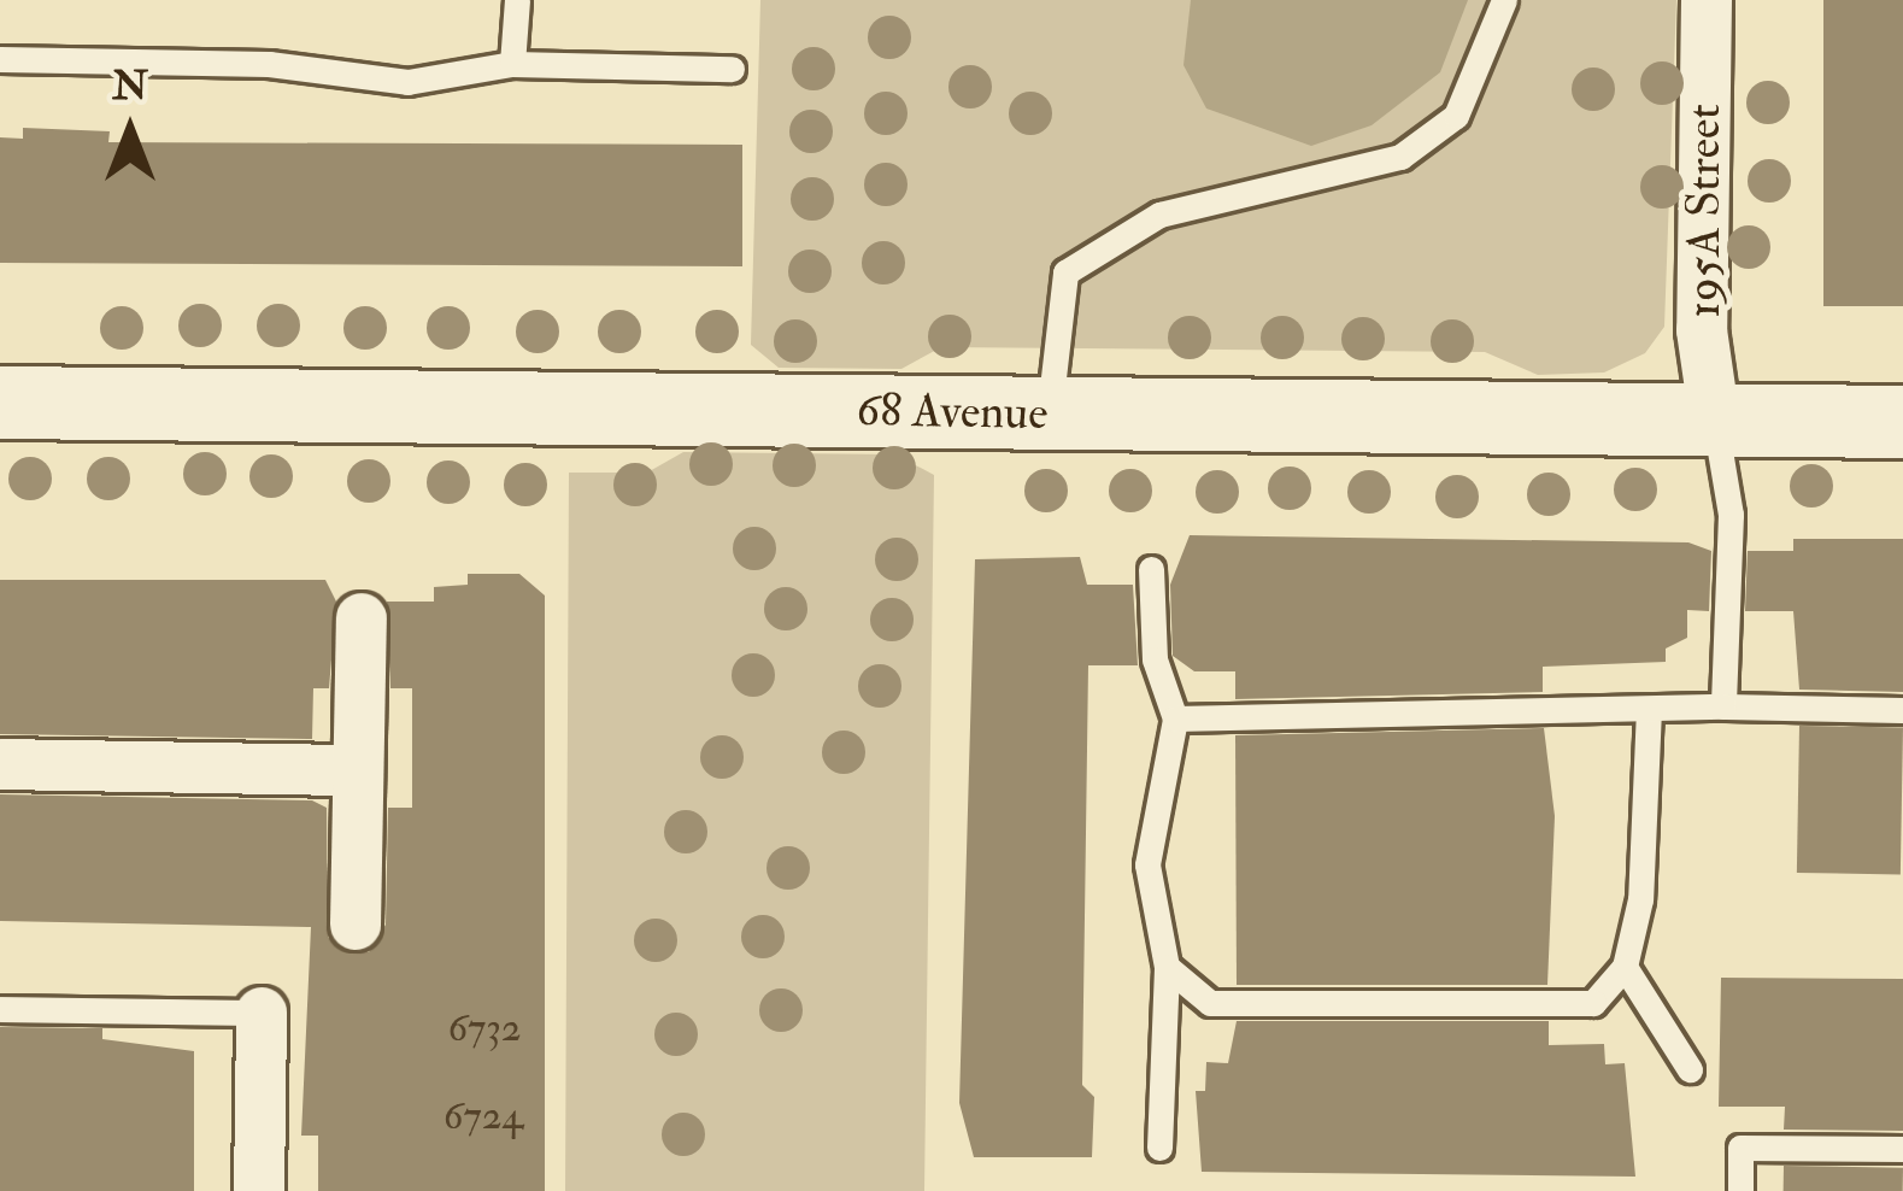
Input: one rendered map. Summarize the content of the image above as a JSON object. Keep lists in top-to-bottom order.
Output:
{
  "streets": {
    "street": ["195A Street", "68 Avenue"]
  },
  "crossings": [
    ["195A Street", "68 Avenue"]
  ],
  "house_numbers": ["6732", "6724"],
  "north": "top"
}
